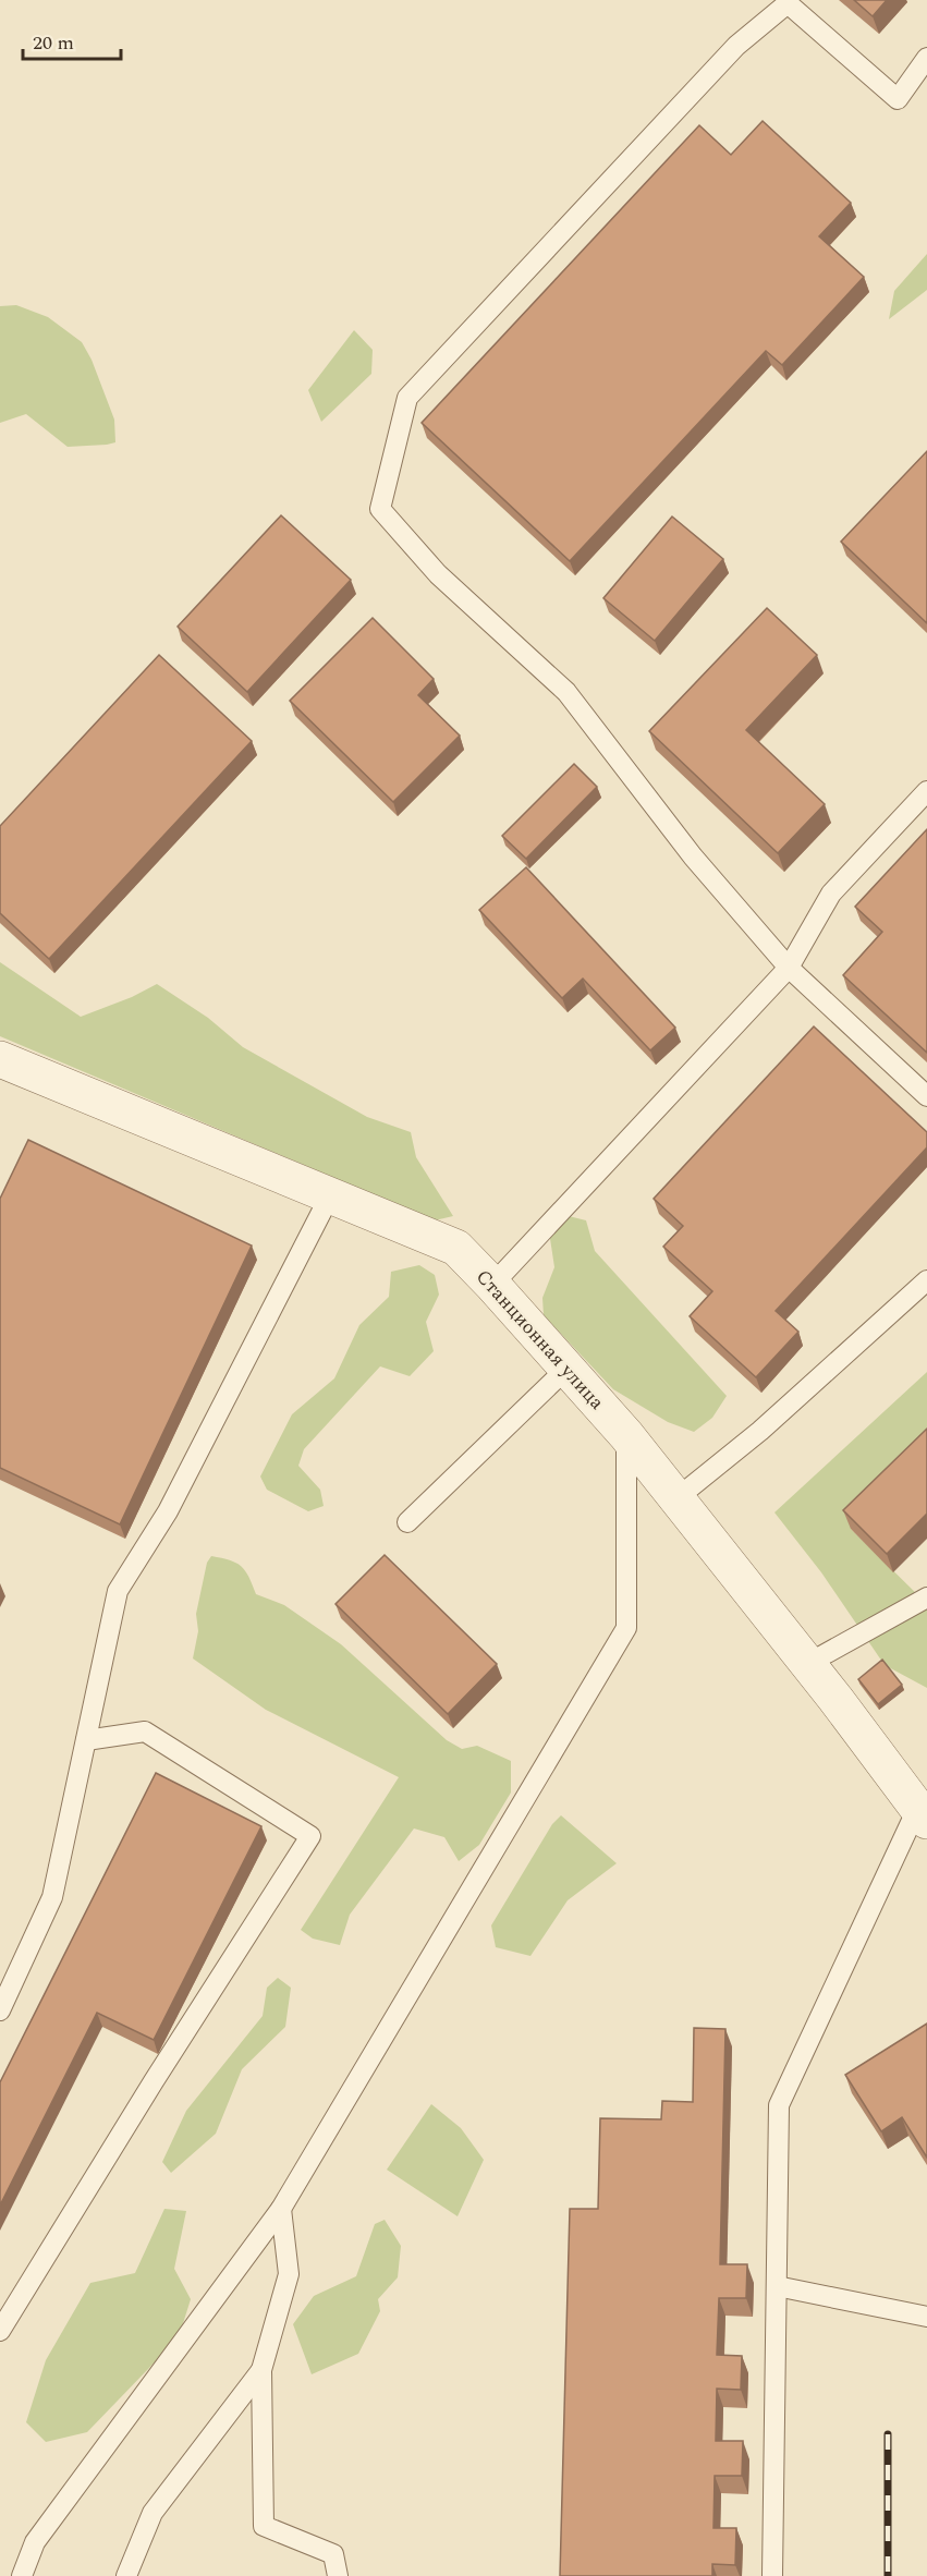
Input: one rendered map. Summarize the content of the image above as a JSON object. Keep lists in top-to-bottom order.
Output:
{
  "streets": {
    "street": ["Станционная улица"]
  },
  "scale_bar": "20 m"
}
